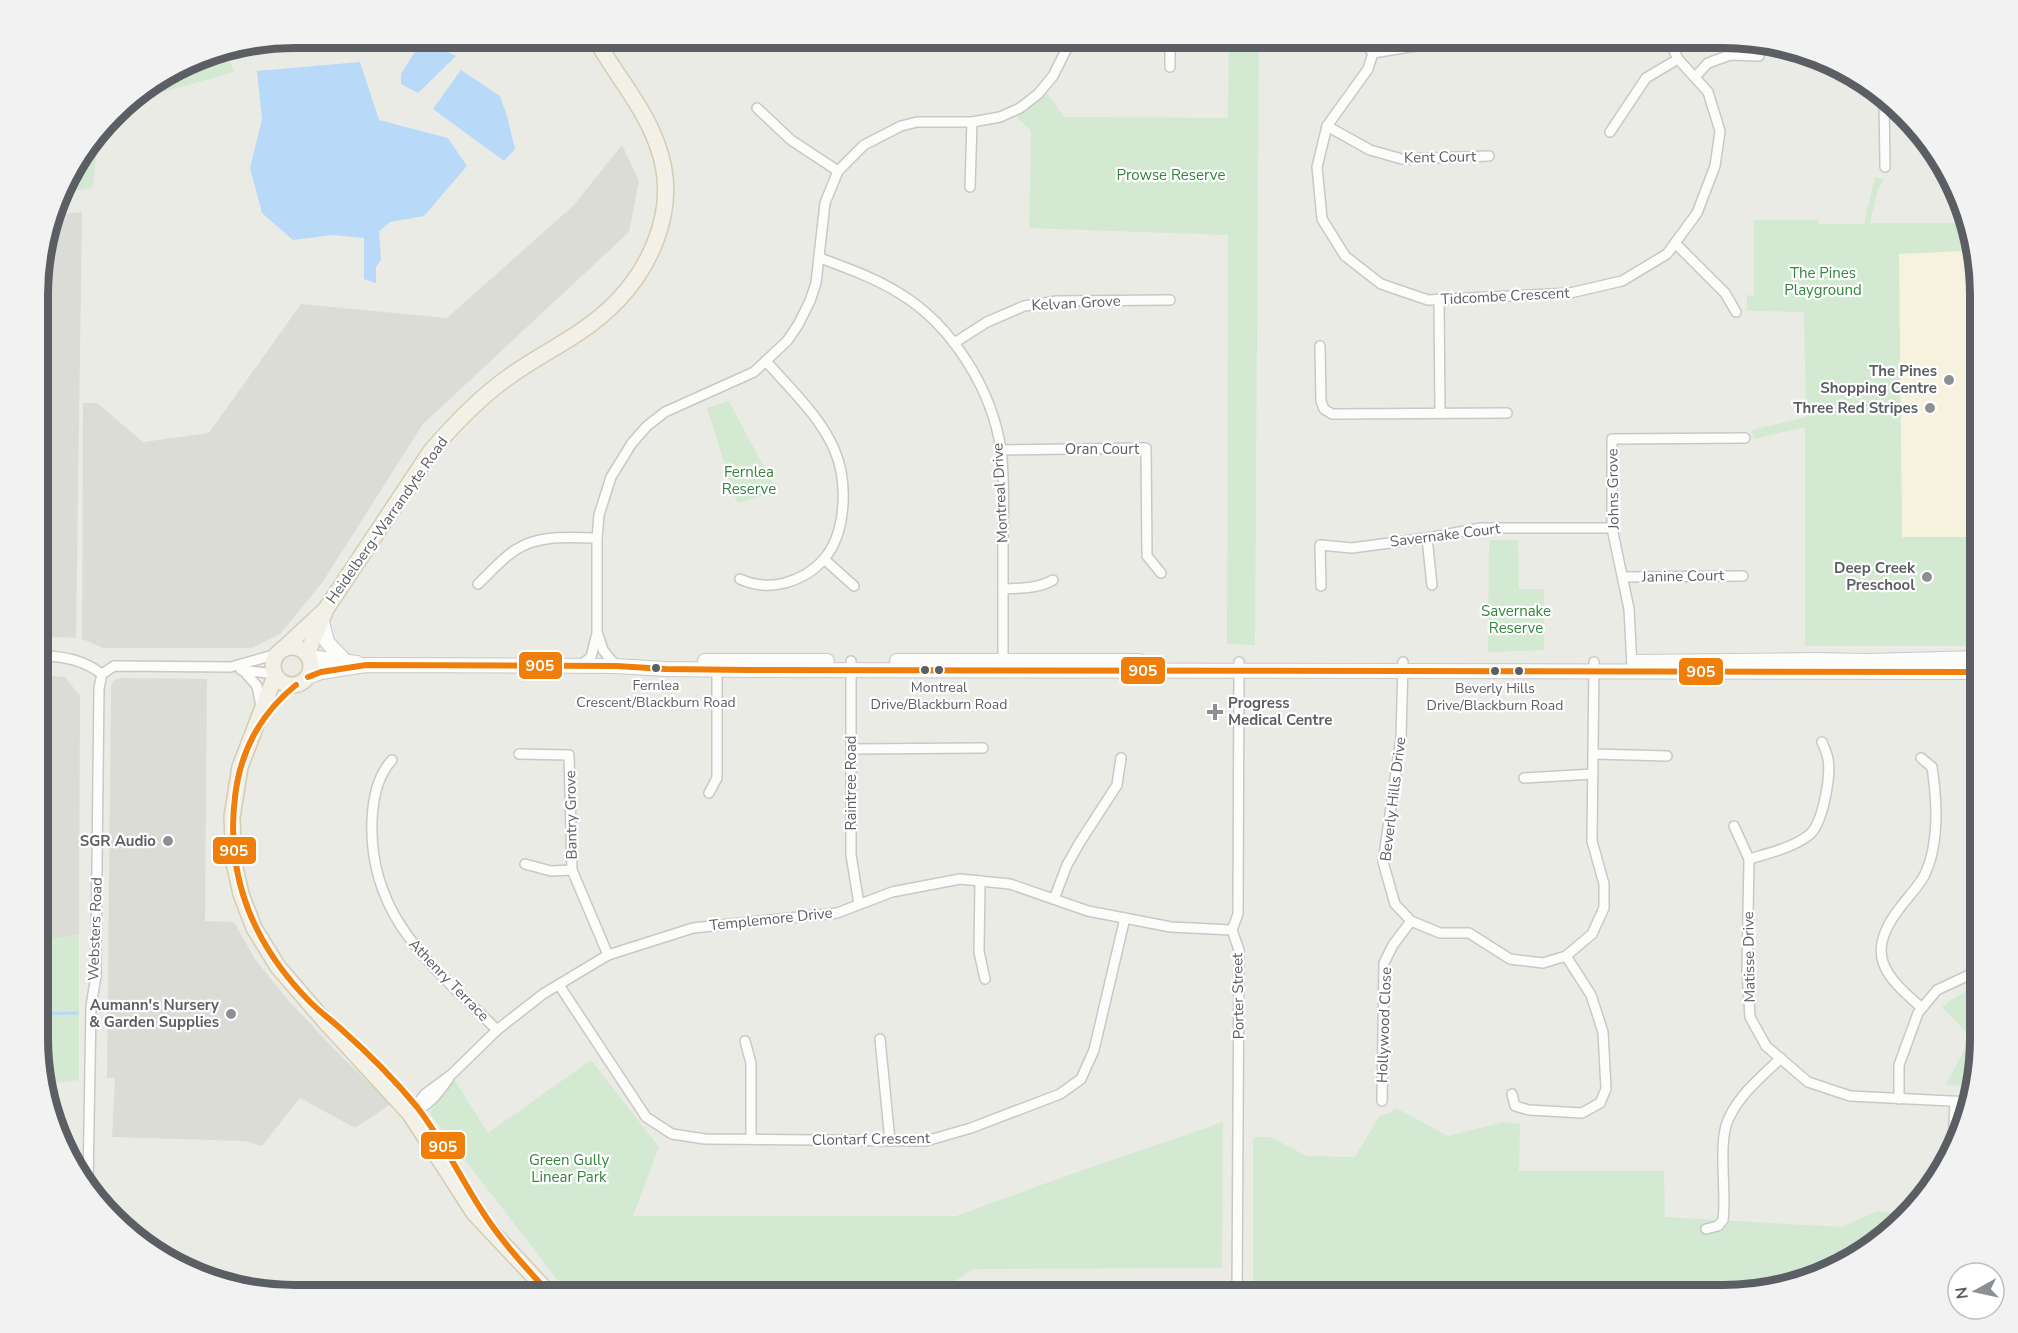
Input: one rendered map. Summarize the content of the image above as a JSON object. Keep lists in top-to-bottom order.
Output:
{
  "streets": {
    "main road": ["Heidelberg-Warrandyte Road"],
    "street": [
      "Kent Court",
      "Tidcombe Crescent",
      "Kelvan Grove",
      "Oran Court",
      "Johns Grove",
      "Montreal Drive",
      "Savernake Court",
      "Janine Court",
      "Raintree Road",
      "Beverly Hills Drive",
      "Bantry Grove",
      "Templemore Drive",
      "Websters Road",
      "Matisse Drive",
      "Athenry Terrace",
      "Porter Street",
      "Hollywood Close",
      "Clontarf Crescent"
    ]
  },
  "crossings": [
    ["Kent Court", "Tidcombe Crescent"],
    ["Kelvan Grove", "Montreal Drive"],
    ["Oran Court", "Montreal Drive"],
    ["Johns Grove", "Savernake Court"],
    ["Johns Grove", "Janine Court"],
    ["Raintree Road", "Templemore Drive"],
    ["Beverly Hills Drive", "Hollywood Close"],
    ["Bantry Grove", "Templemore Drive"],
    ["Templemore Drive", "Athenry Terrace"],
    ["Templemore Drive", "Porter Street"],
    ["Templemore Drive", "Clontarf Crescent"]
  ],
  "parks": [
    "Prowse Reserve",
    "The Pines Playground",
    "Fernlea Reserve",
    "Savernake Reserve",
    "Green Gully Linear Park"
  ],
  "places": {
    "other": [
      "The Pines Shopping Centre",
      "Three Red Stripes",
      "Deep Creek Preschool",
      "Fernlea Crescent/Blackburn Road",
      "Montreal Drive/Blackburn Road",
      "Beverly Hills Drive/Blackburn Road",
      "SGR Audio",
      "Aumann's Nursery & Garden Supplies"
    ],
    "health": ["Progress Medical Centre"]
  },
  "lines": ["transit line 905"],
  "north": "left"
}
